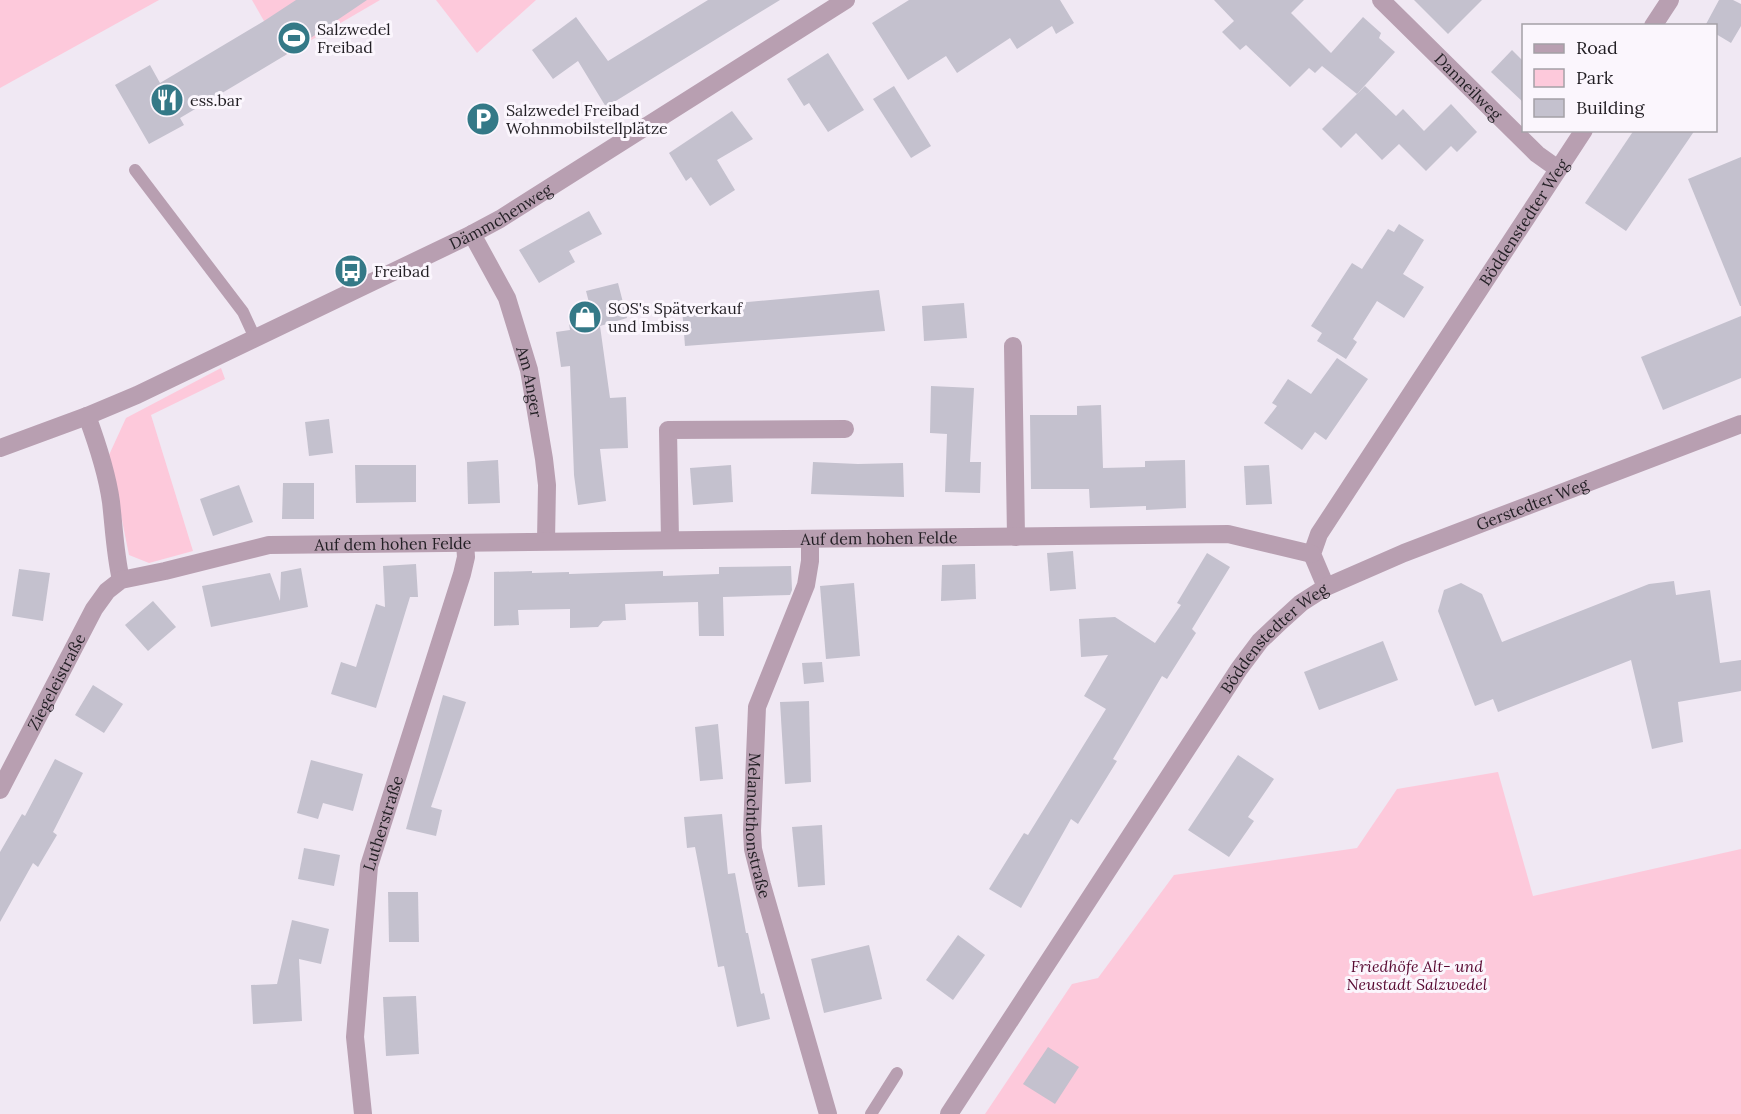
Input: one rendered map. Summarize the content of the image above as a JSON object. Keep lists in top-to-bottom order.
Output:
{
  "streets": {
    "street": [
      "Danneilweg",
      "Dämmchenweg",
      "Böddenstedter Weg",
      "Am Anger",
      "Gerstedter Weg",
      "Auf dem hohen Felde",
      "Ziegeleistraße",
      "Lutherstraße",
      "Melanchthonstraße"
    ]
  },
  "crossings": [
    ["Danneilweg", "Böddenstedter Weg"],
    ["Dämmchenweg", "Am Anger"],
    ["Böddenstedter Weg", "Gerstedter Weg"],
    ["Böddenstedter Weg", "Auf dem hohen Felde"],
    ["Am Anger", "Auf dem hohen Felde"],
    ["Auf dem hohen Felde", "Ziegeleistraße"],
    ["Auf dem hohen Felde", "Lutherstraße"],
    ["Auf dem hohen Felde", "Melanchthonstraße"]
  ],
  "parks": ["Friedhöfe Alt- und Neustadt Salzwedel"],
  "places": {
    "sports": ["Salzwedel Freibad"],
    "restaurant": ["ess.bar"],
    "parking": ["Salzwedel Freibad Wohnmobilstellplätze"],
    "bus stop": ["Freibad"],
    "shop": ["SOS's Spätverkauf und Imbiss"]
  },
  "legend": ["Road", "Park", "Building"]
}
